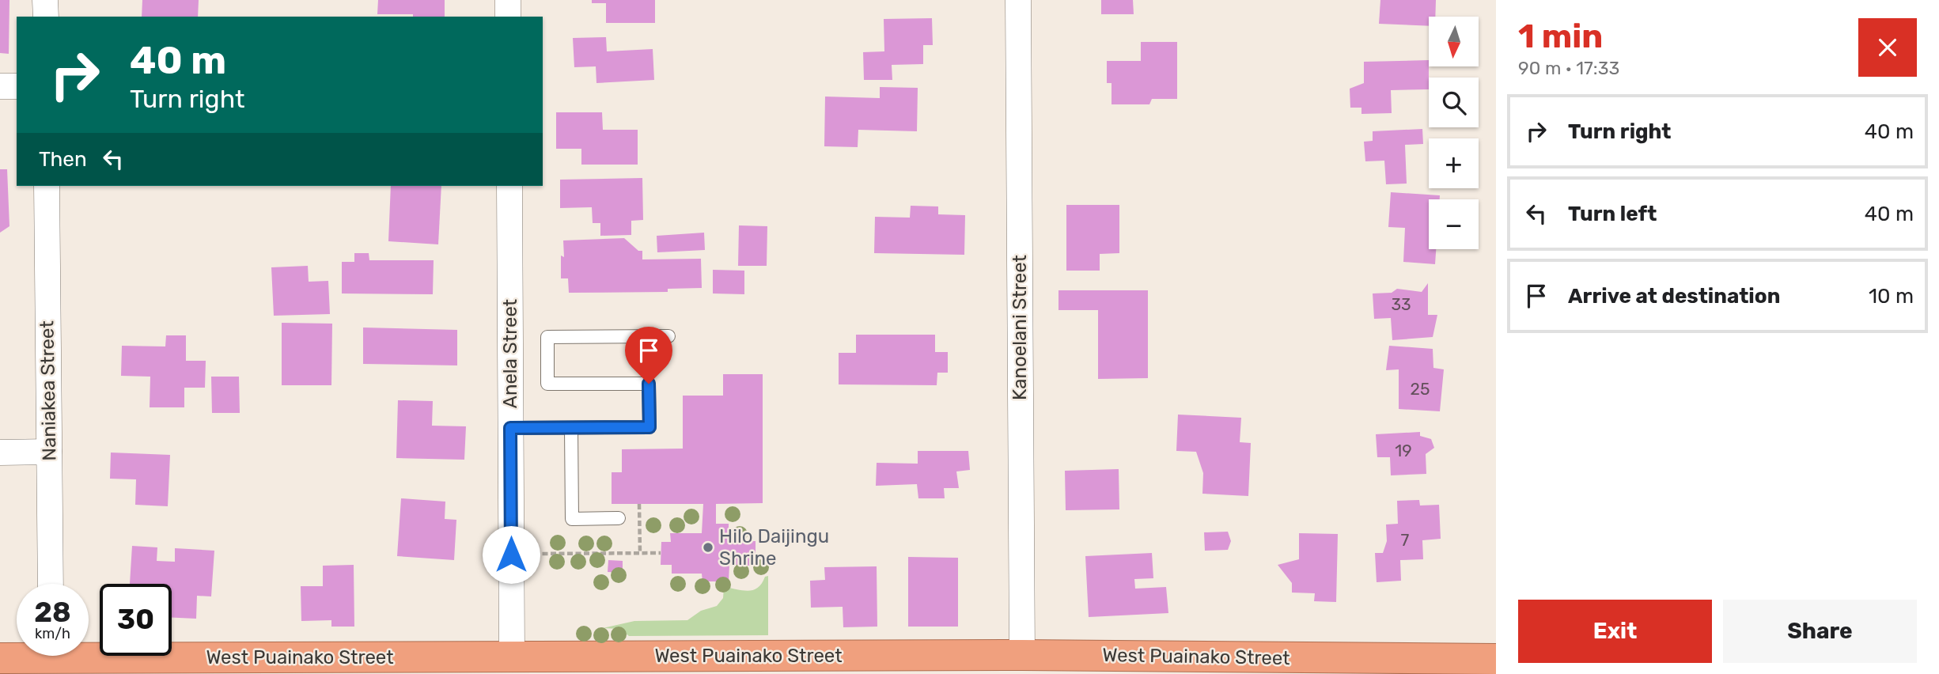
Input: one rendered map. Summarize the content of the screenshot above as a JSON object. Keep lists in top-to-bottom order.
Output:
{
  "streets": {
    "highway": ["West Puainako Street"],
    "street": ["Kanoelani Street", "Anela Street", "Naniakea Street"]
  },
  "crossings": [
    ["Kanoelani Street", "West Puainako Street"],
    ["Anela Street", "West Puainako Street"]
  ],
  "places": ["Hilo Daijingu Shrine"],
  "house_numbers": [
    "33",
    "25",
    "19",
    "7"
  ],
  "north": "bottom",
  "page": {
    "heading": ["1 min", "90 m · 17:33"],
    "map_buttons": ["+", "−"],
    "turn": ["40 m", "Turn right"],
    "list": [
      {
        "name": "Turn right",
        "value": "40 m"
      },
      {
        "name": "Turn left",
        "value": "40 m"
      },
      {
        "name": "Arrive at destination",
        "value": "10 m"
      }
    ],
    "then": "Then",
    "speed": "28 km/h",
    "limit": "30",
    "buttons": ["Exit", "Share"]
  }
}
